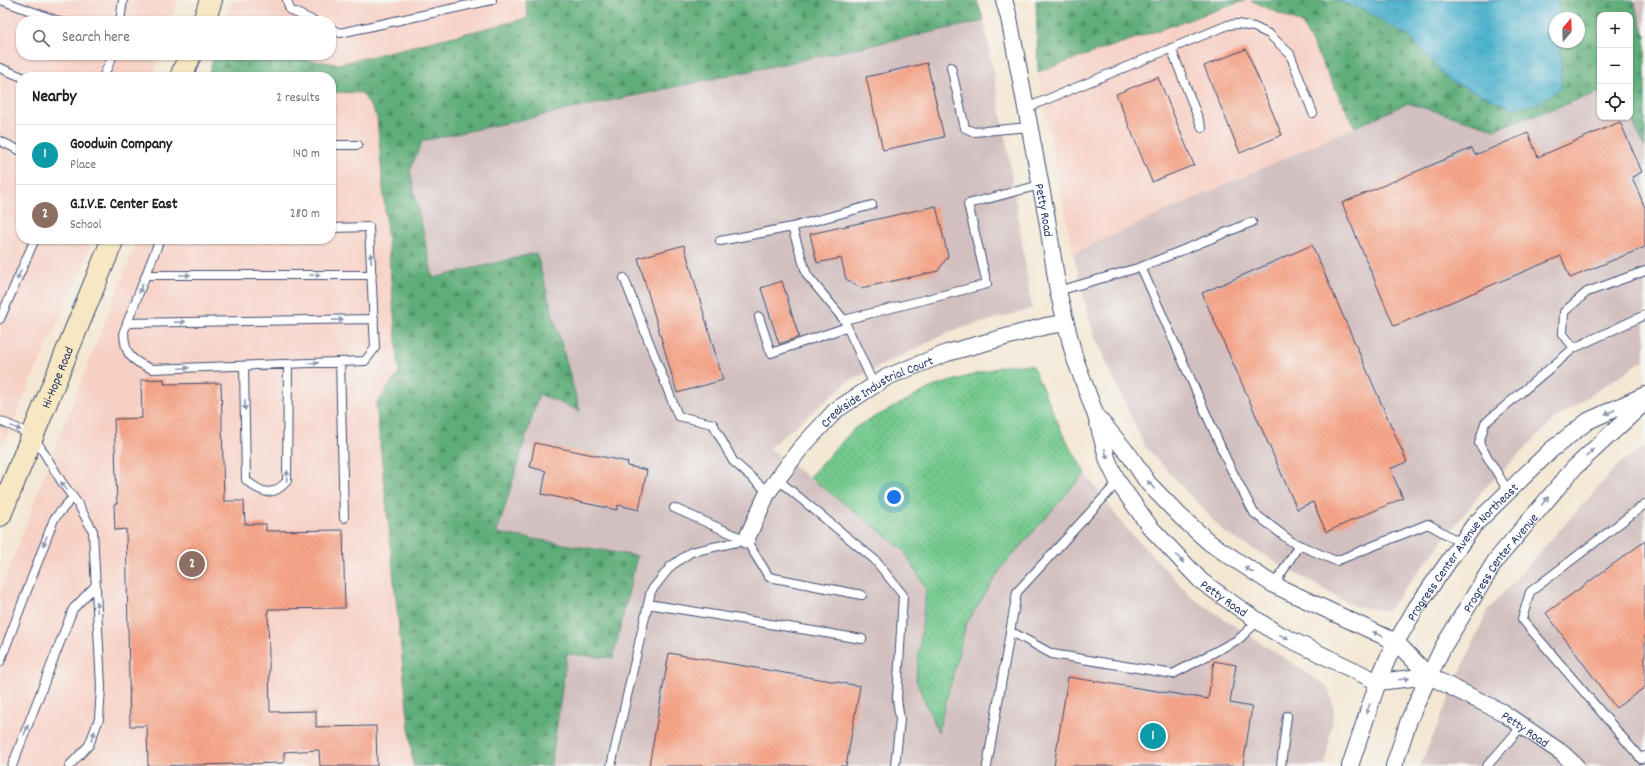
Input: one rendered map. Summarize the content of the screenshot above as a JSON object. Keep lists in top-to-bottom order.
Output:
{
  "streets": {
    "street": [
      "Petty Road",
      "Hi-Hope Road",
      "Creekside Industrial Court",
      "Progress Center Avenue Northeast",
      "Progress Center Avenue"
    ]
  },
  "crossings": [
    ["Petty Road", "Creekside Industrial Court"],
    ["Petty Road", "Progress Center Avenue Northeast"],
    ["Petty Road", "Progress Center Avenue"]
  ],
  "one_way": ["Progress Center Avenue Northeast", "Progress Center Avenue"],
  "north": "top",
  "page": {
    "map_buttons": ["+", "−"],
    "search": "Search here",
    "heading": ["Nearby", "2 results"],
    "list": [
      {
        "mark": "1",
        "name": "Goodwin Company",
        "note": "Place",
        "value": "140 m"
      },
      {
        "mark": "2",
        "name": "G.I.V.E. Center East",
        "note": "School",
        "value": "280 m"
      }
    ],
    "pins": ["2", "1"]
  }
}
